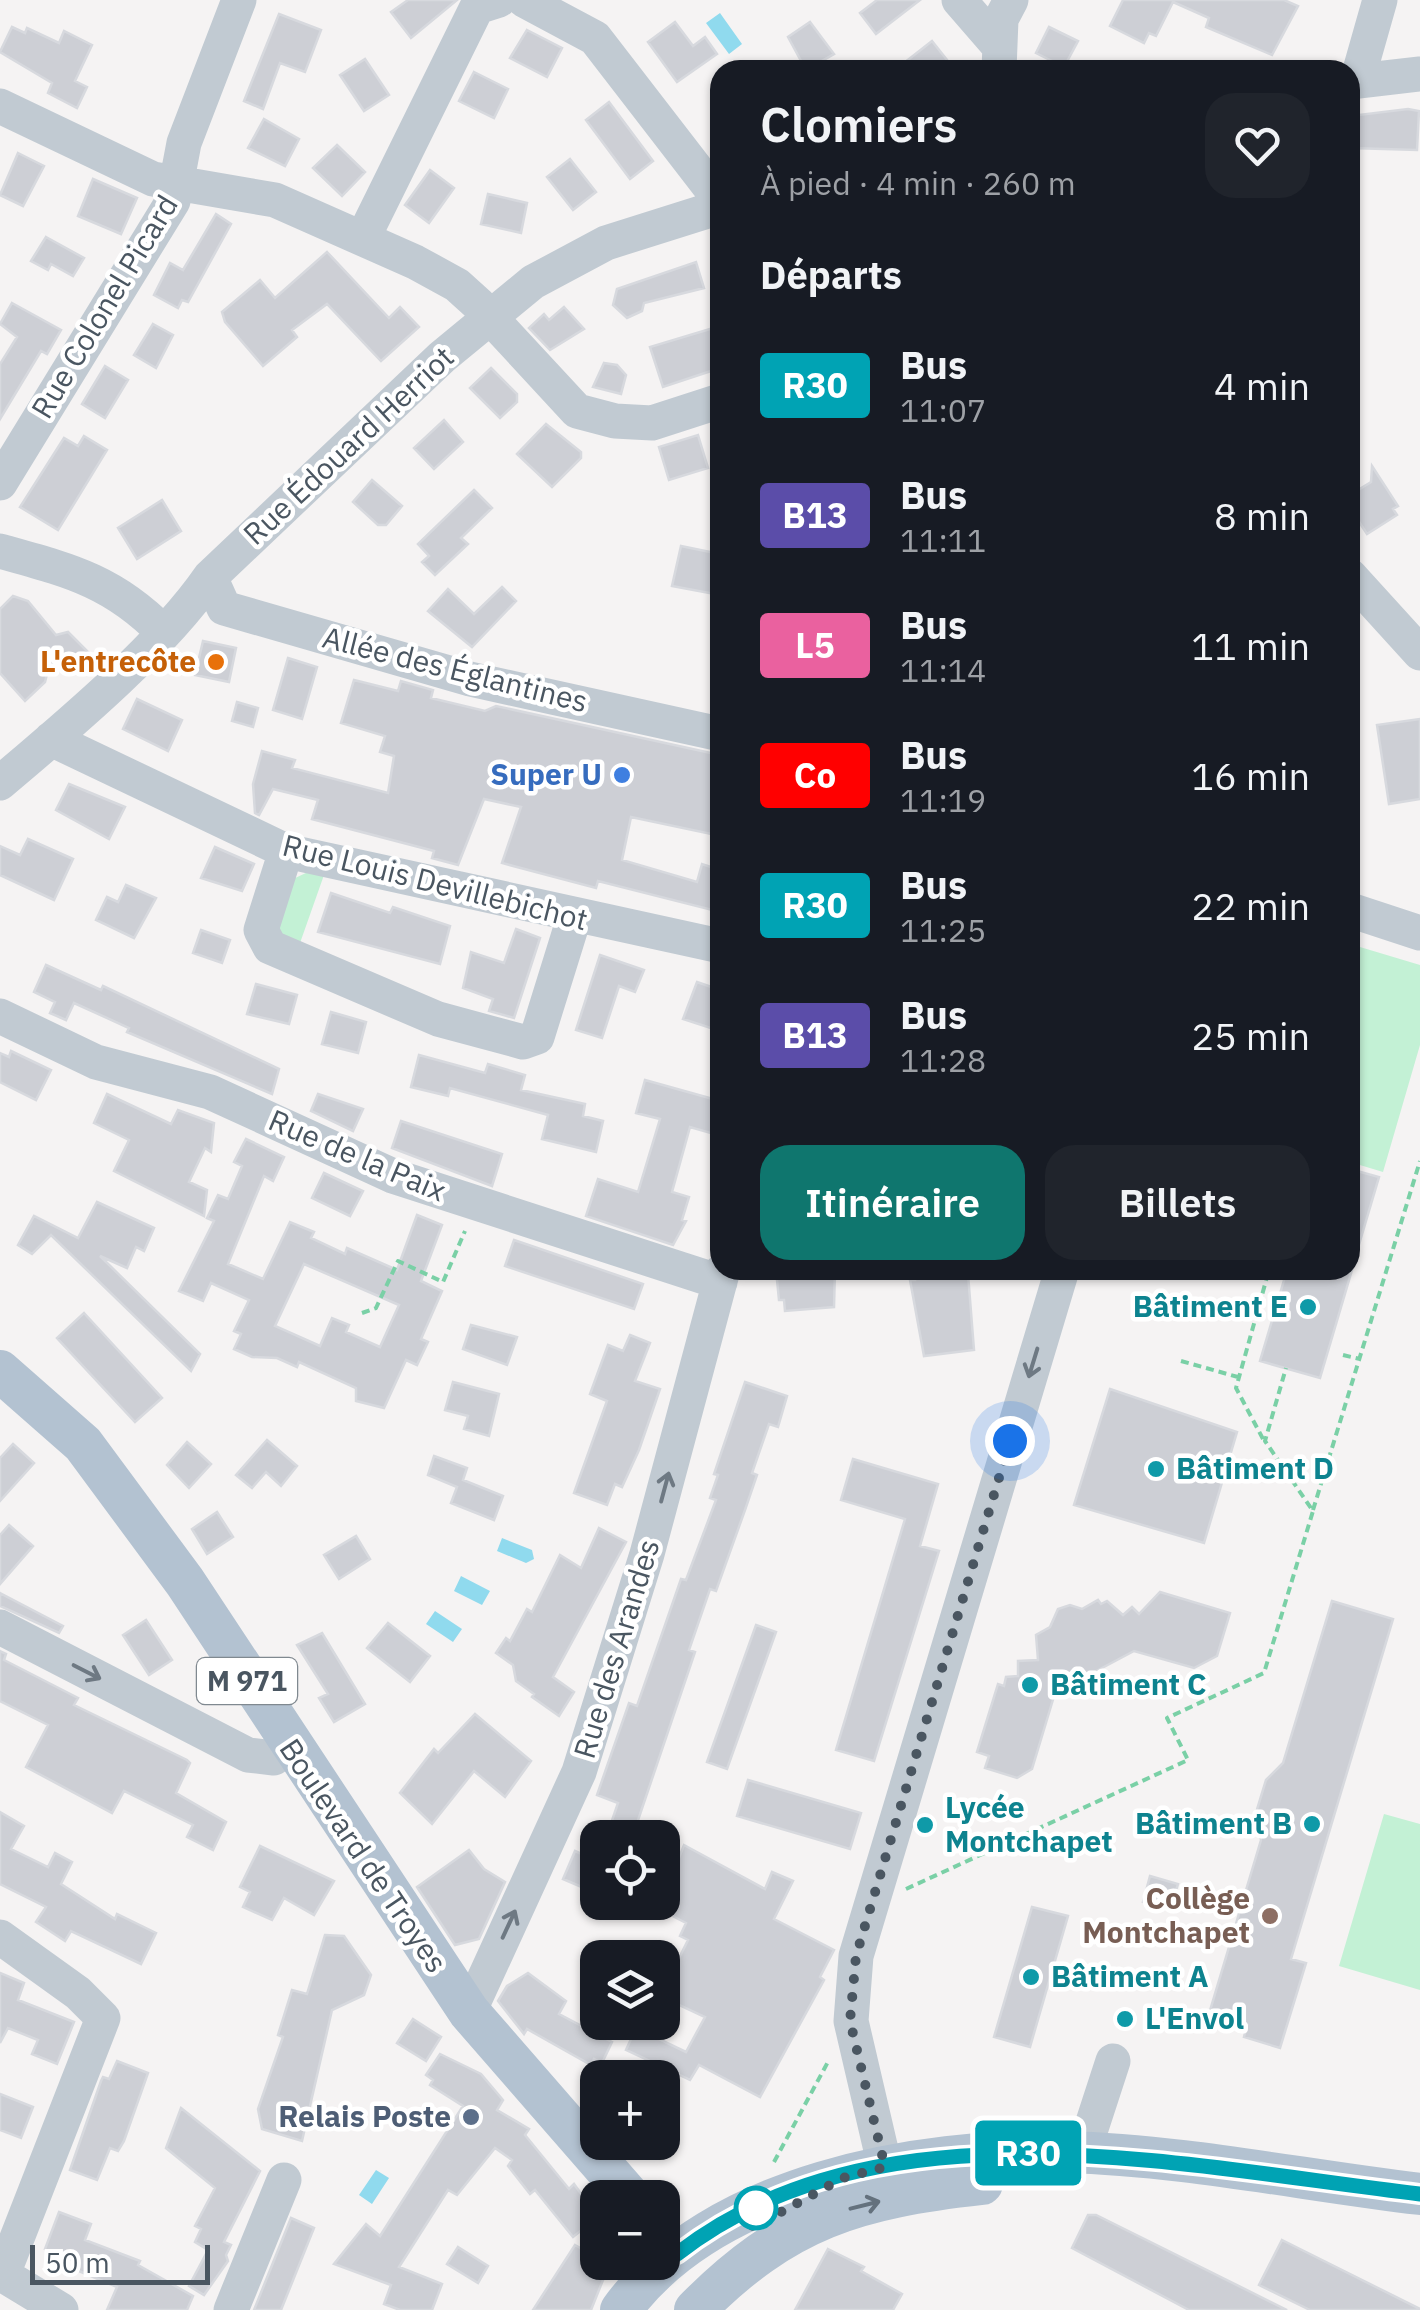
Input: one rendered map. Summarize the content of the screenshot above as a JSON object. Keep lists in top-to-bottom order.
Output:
{
  "streets": {
    "main road": ["M 971", "Boulevard de Troyes"],
    "street": [
      "Rue Colonel Picard",
      "Rue Édouard Herriot",
      "Allée des Églantines",
      "Rue Louis Devillebichot",
      "Rue de la Paix",
      "Rue des Arandes"
    ]
  },
  "crossings": [
    ["Rue Édouard Herriot", "Allée des Églantines"],
    ["Rue Édouard Herriot", "Rue Louis Devillebichot"],
    ["Rue des Arandes", "M 971"],
    ["Rue des Arandes", "Boulevard de Troyes"],
    ["M 971", "Boulevard de Troyes"]
  ],
  "one_way": ["Rue des Arandes"],
  "places": [
    "L'entrecôte",
    "Super U",
    "Bâtiment E",
    "Bâtiment D",
    "Bâtiment C",
    "Bâtiment B",
    "Lycée Montchapet",
    "Collège Montchapet",
    "Bâtiment A",
    "L'Envol",
    "Relais Poste"
  ],
  "lines": ["bus line R30"],
  "scale_bar": "50 m",
  "page": {
    "on_map": "R30",
    "heading": [
      ["Clomiers", "À pied · 4 min · 260 m"],
      "Départs"
    ],
    "list": [
      {
        "mark": "R30",
        "name": "Bus",
        "note": "11:07",
        "value": "4 min"
      },
      {
        "mark": "B13",
        "name": "Bus",
        "note": "11:11",
        "value": "8 min"
      },
      {
        "mark": "L5",
        "name": "Bus",
        "note": "11:14",
        "value": "11 min"
      },
      {
        "mark": "Co",
        "name": "Bus",
        "note": "11:19",
        "value": "16 min"
      },
      {
        "mark": "R30",
        "name": "Bus",
        "note": "11:25",
        "value": "22 min"
      },
      {
        "mark": "B13",
        "name": "Bus",
        "note": "11:28",
        "value": "25 min"
      }
    ],
    "buttons": ["Itinéraire", "Billets"],
    "map_buttons": ["+", "−"],
    "scale": "50 m"
  }
}
